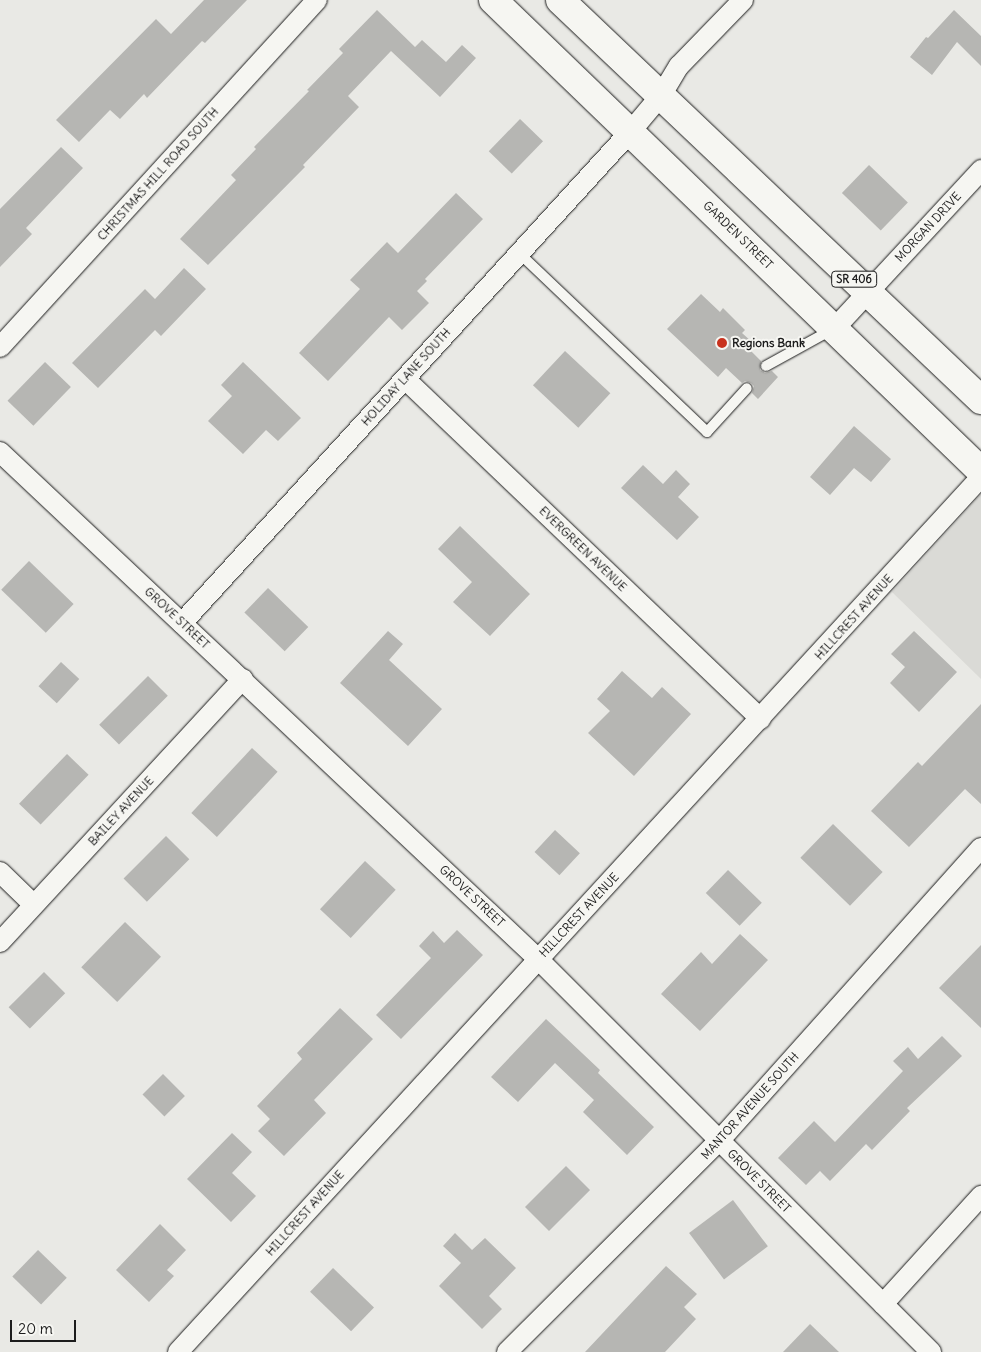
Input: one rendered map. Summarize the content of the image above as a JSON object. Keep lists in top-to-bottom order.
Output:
{
  "streets": {
    "main road": ["GARDEN STREET", "SR 406"],
    "street": [
      "CHRISTMAS HILL ROAD SOUTH",
      "MORGAN DRIVE",
      "HOLIDAY LANE SOUTH",
      "EVERGREEN AVENUE",
      "HILLCREST AVENUE",
      "GROVE STREET",
      "BAILEY AVENUE",
      "MANTOR AVENUE SOUTH"
    ]
  },
  "crossings": [
    ["MORGAN DRIVE", "GARDEN STREET"],
    ["MORGAN DRIVE", "SR 406"],
    ["GARDEN STREET", "HOLIDAY LANE SOUTH"],
    ["SR 406", "HOLIDAY LANE SOUTH"],
    ["HOLIDAY LANE SOUTH", "EVERGREEN AVENUE"],
    ["HOLIDAY LANE SOUTH", "GROVE STREET"],
    ["EVERGREEN AVENUE", "HILLCREST AVENUE"],
    ["HILLCREST AVENUE", "GROVE STREET"],
    ["GROVE STREET", "BAILEY AVENUE"],
    ["GROVE STREET", "MANTOR AVENUE SOUTH"]
  ],
  "places": ["Regions Bank"],
  "scale_bar": "20 m"
}
